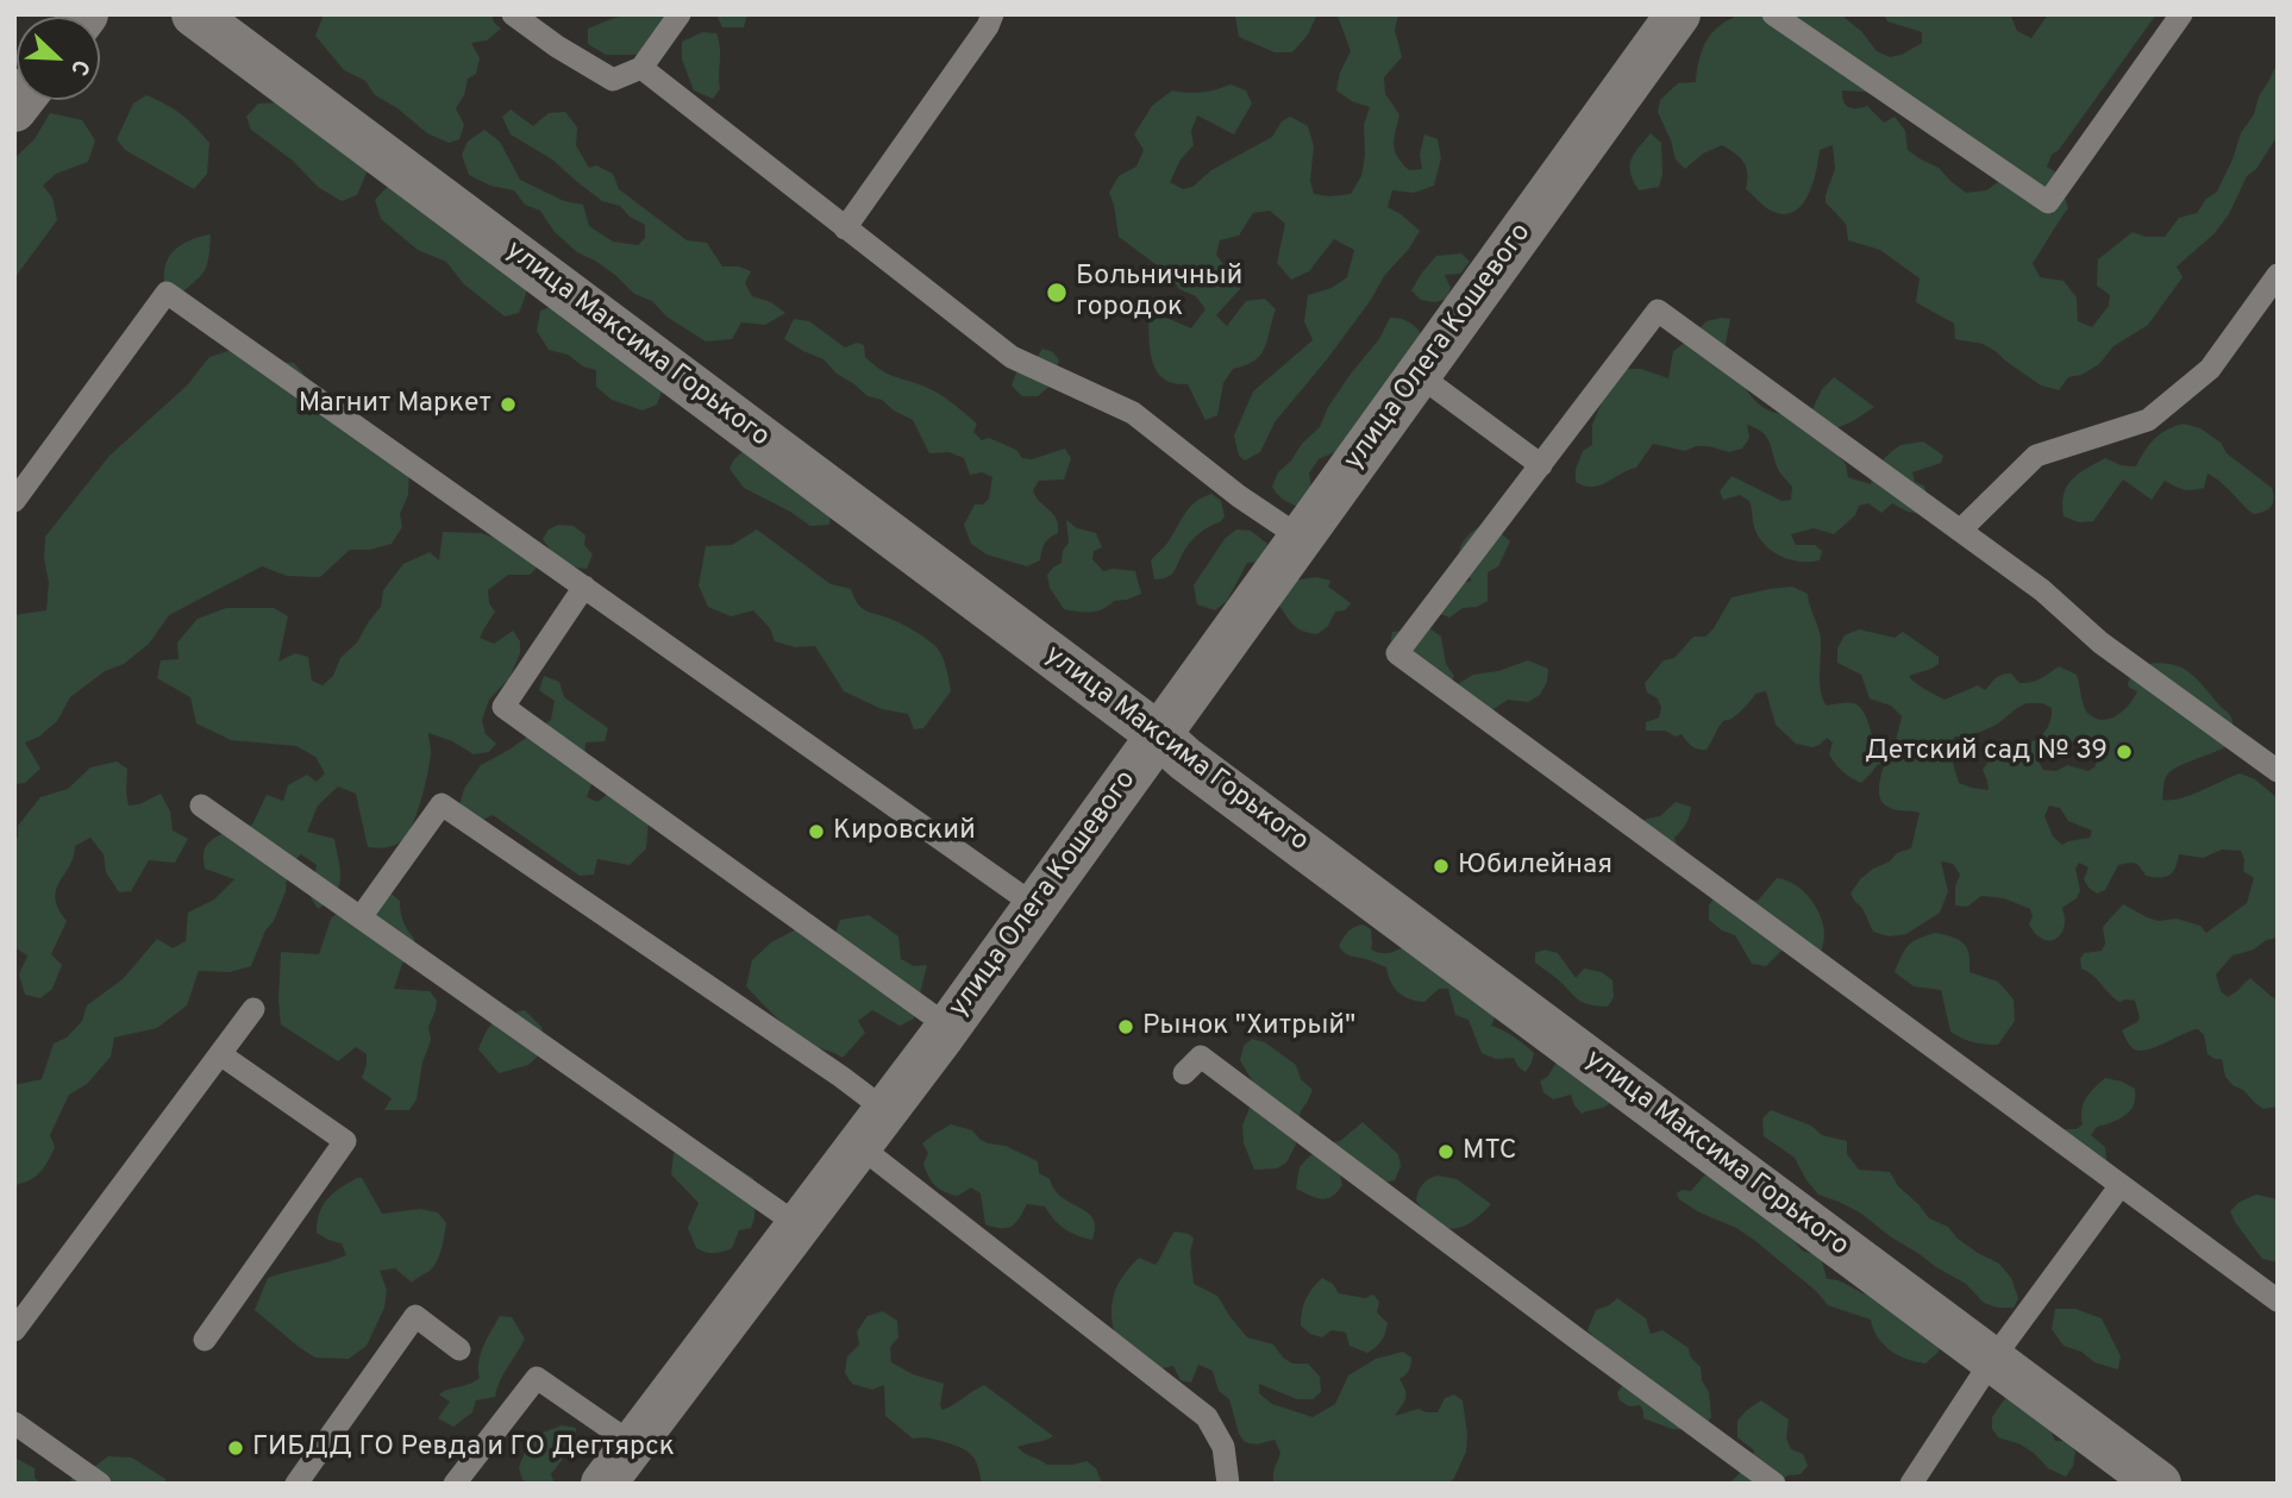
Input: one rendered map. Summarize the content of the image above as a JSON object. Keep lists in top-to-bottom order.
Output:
{
  "streets": {
    "main road": ["улица Максима Горького", "улица Олега Кошевого"]
  },
  "crossings": [
    ["улица Максима Горького", "улица Олега Кошевого"]
  ],
  "places": [
    "Больничный городок",
    "Магнит Маркет",
    "Детский сад № 39",
    "Кировский",
    "Юбилейная",
    "Рынок \"Хитрый\"",
    "МТС",
    "ГИБДД ГО Ревда и ГО Дегтярск"
  ],
  "north": "bottom right"
}
